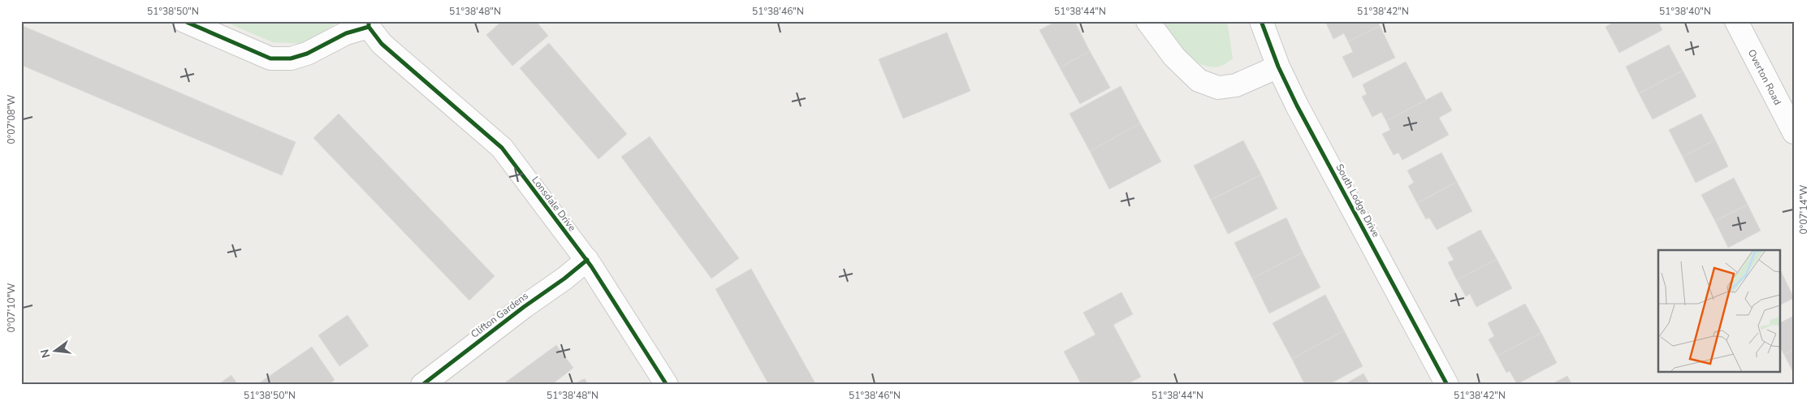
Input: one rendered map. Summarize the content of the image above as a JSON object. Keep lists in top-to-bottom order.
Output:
{
  "streets": {
    "street": [
      "Overton Road",
      "South Lodge Drive",
      "Lonsdale Drive",
      "Clifton Gardens"
    ]
  },
  "crossings": [
    ["Lonsdale Drive", "Clifton Gardens"]
  ],
  "north": "left",
  "coordinates": [
    "51°38'50\"N",
    "51°38'48\"N",
    "51°38'46\"N",
    "51°38'44\"N",
    "51°38'42\"N",
    "51°38'40\"N",
    "0°07'08\"W",
    "0°07'14\"W",
    "0°07'10\"W"
  ]
}
